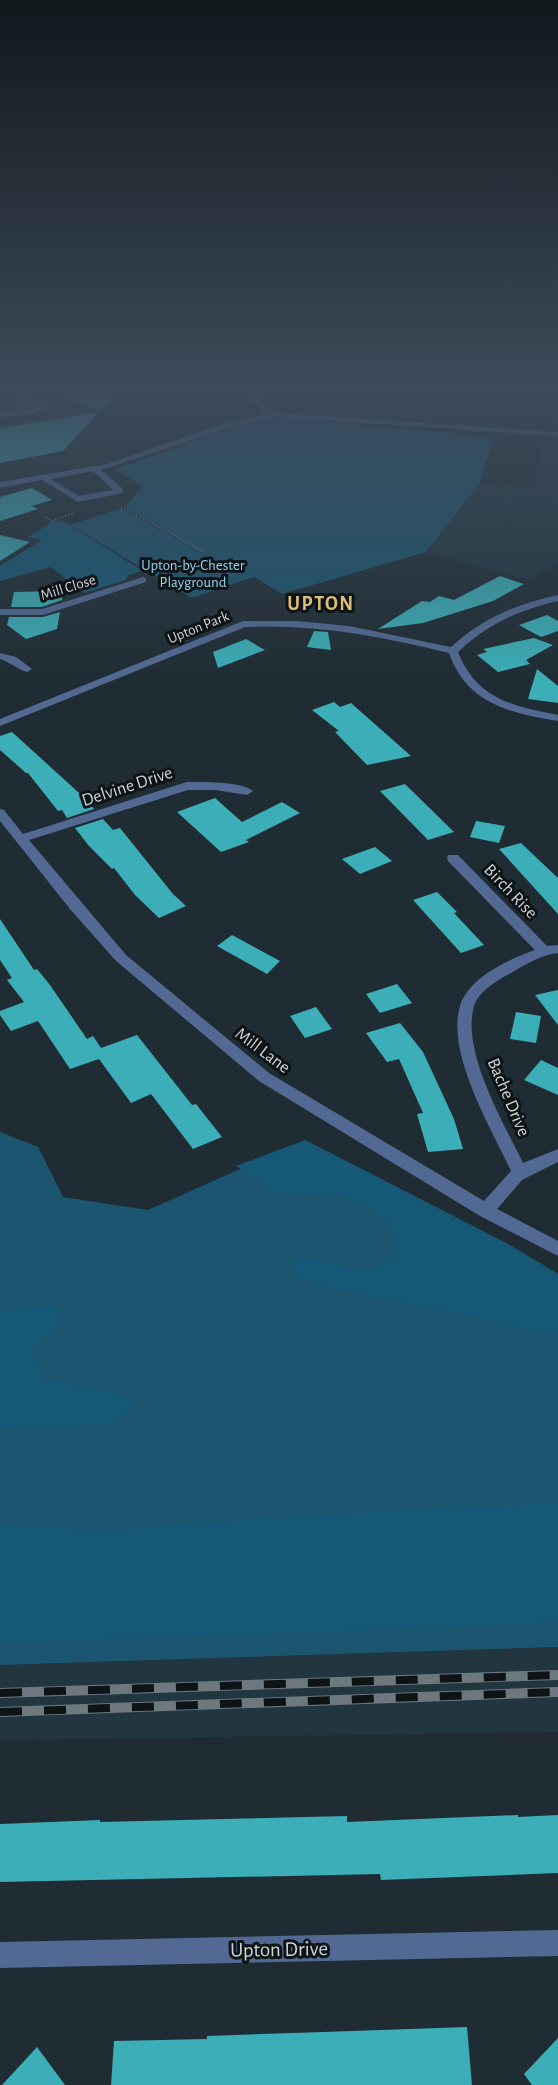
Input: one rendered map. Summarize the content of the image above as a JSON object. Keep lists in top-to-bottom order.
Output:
{
  "streets": {
    "street": [
      "Mill Close",
      "Upton Park",
      "Delvine Drive",
      "Birch Rise",
      "Mill Lane",
      "Bache Drive",
      "Upton Drive"
    ]
  },
  "crossings": [
    ["Delvine Drive", "Mill Lane"],
    ["Birch Rise", "Bache Drive"]
  ],
  "districts": ["UPTON"],
  "parks": ["Upton-by-Chester Playground"]
}
